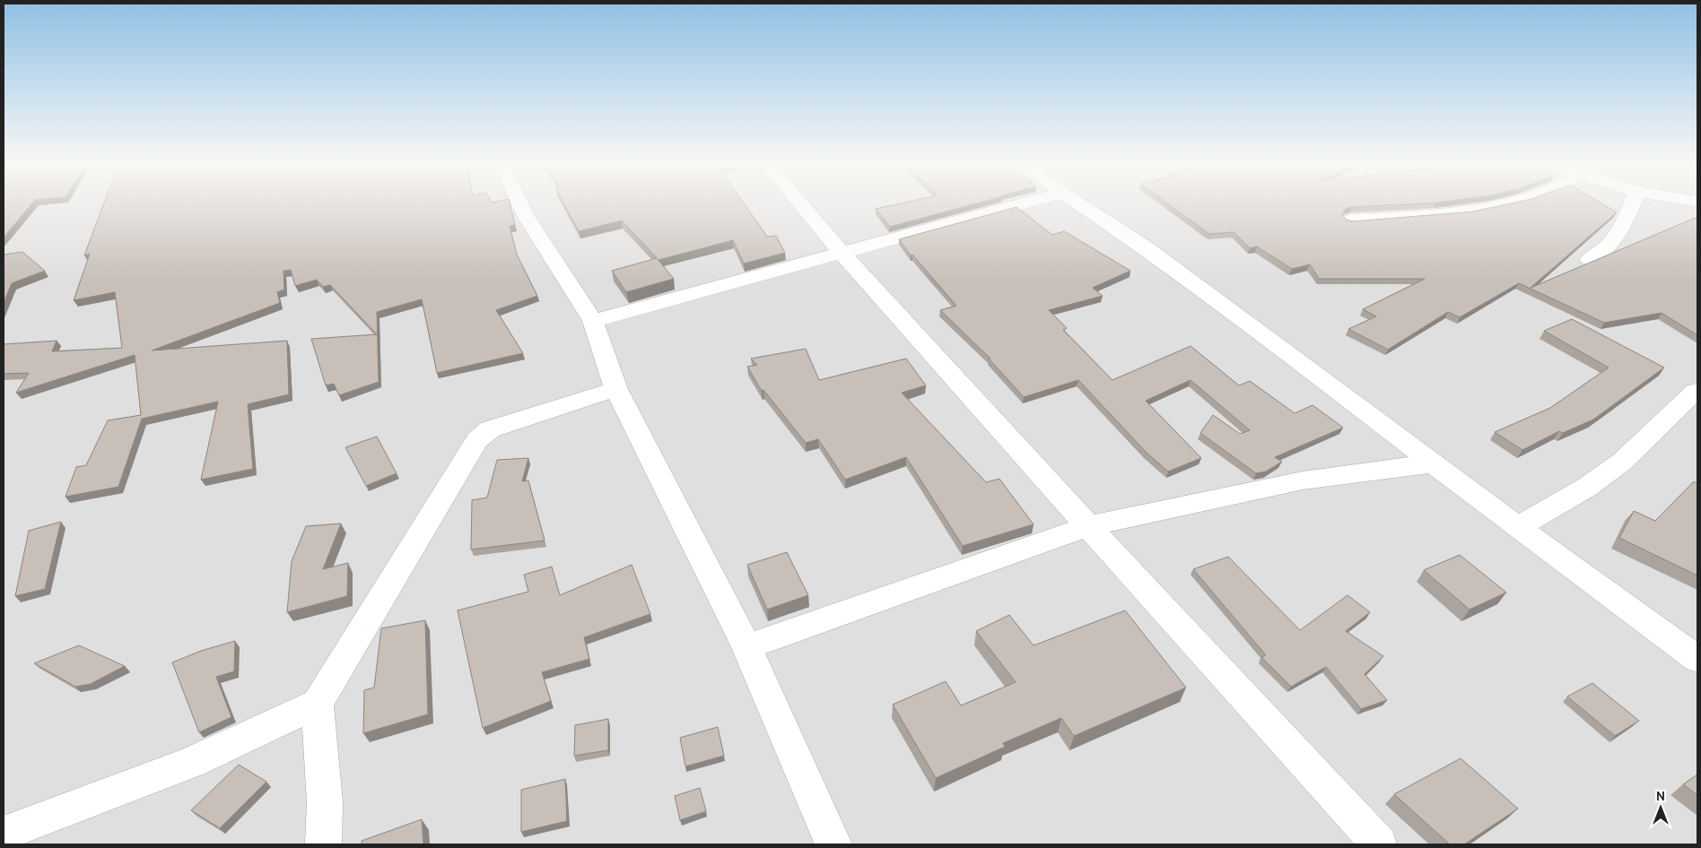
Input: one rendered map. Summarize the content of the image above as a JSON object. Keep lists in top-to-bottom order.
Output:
{
  "north": "top"
}
